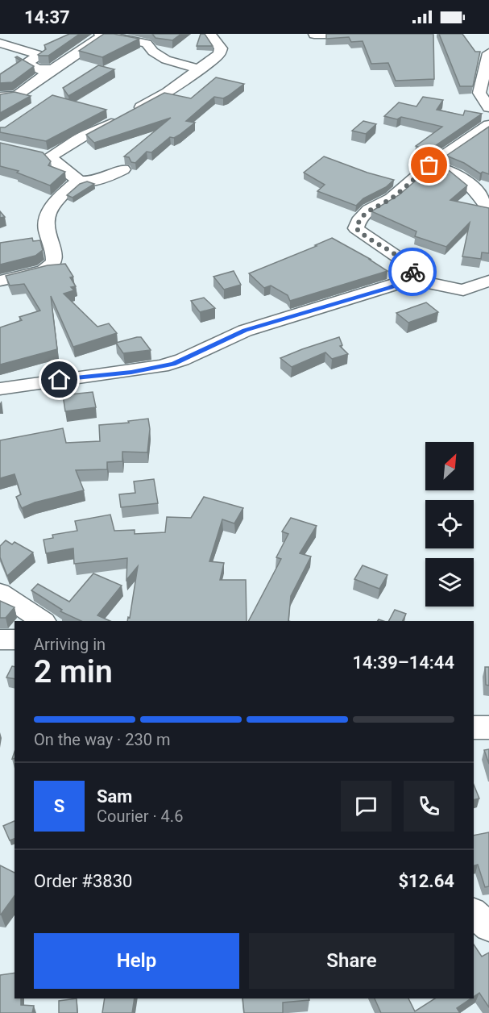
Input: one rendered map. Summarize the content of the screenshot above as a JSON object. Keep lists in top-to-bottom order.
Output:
{
  "north": "top right",
  "page": {
    "status": "14:37",
    "heading": ["2 min", "Arriving in", "14:39–14:44"],
    "panel": [
      "Sam",
      "Courier · 4.6",
      "Order #3830",
      "$12.64"
    ],
    "bar": "On the way · 230 m",
    "round": "S",
    "buttons": ["Help", "Share"]
  }
}
